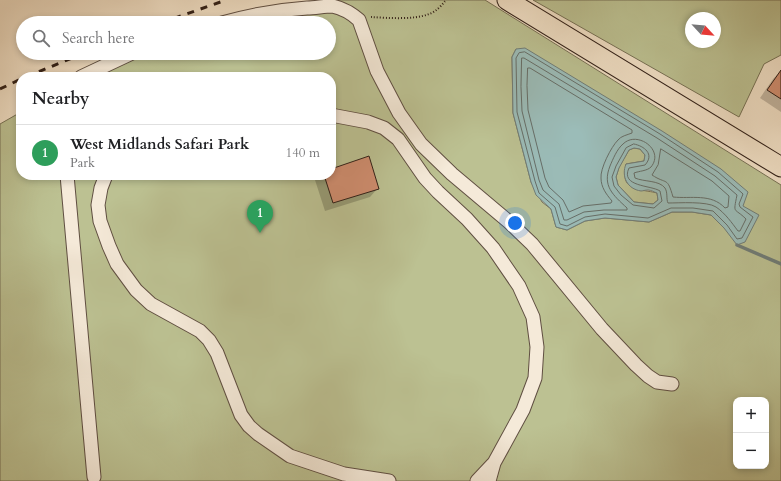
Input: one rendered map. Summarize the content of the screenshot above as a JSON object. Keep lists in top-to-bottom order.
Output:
{
  "north": "bottom right",
  "page": {
    "search": "Search here",
    "heading": "Nearby",
    "list": [
      {
        "mark": "1",
        "name": "West Midlands Safari Park",
        "note": "Park",
        "value": "140 m"
      }
    ],
    "pins": "1",
    "map_buttons": ["+", "−"]
  }
}
